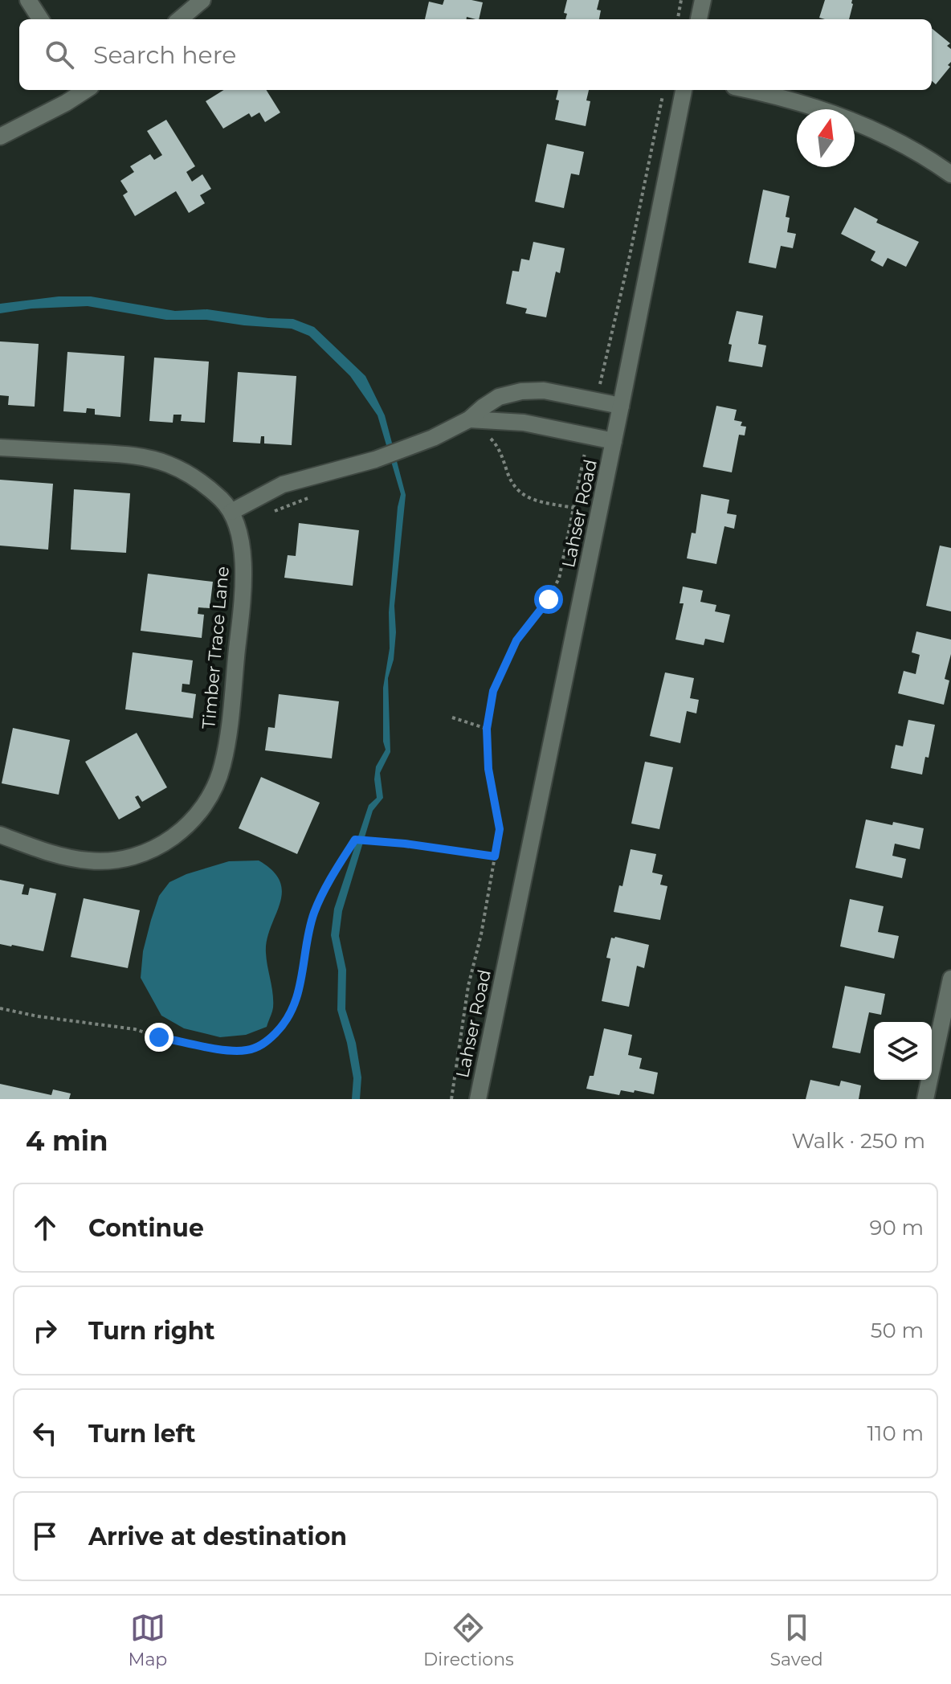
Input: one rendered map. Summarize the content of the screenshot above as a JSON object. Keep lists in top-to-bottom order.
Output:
{
  "streets": {
    "street": ["Lahser Road", "Timber Trace Lane"]
  },
  "north": "top",
  "page": {
    "search": "Search here",
    "heading": ["4 min", "Walk · 250 m"],
    "list": [
      ["Continue", "90 m"],
      ["Turn right", "50 m"],
      ["Turn left", "110 m"],
      "Arrive at destination"
    ],
    "nav": ["Map", "Directions", "Saved"]
  }
}
